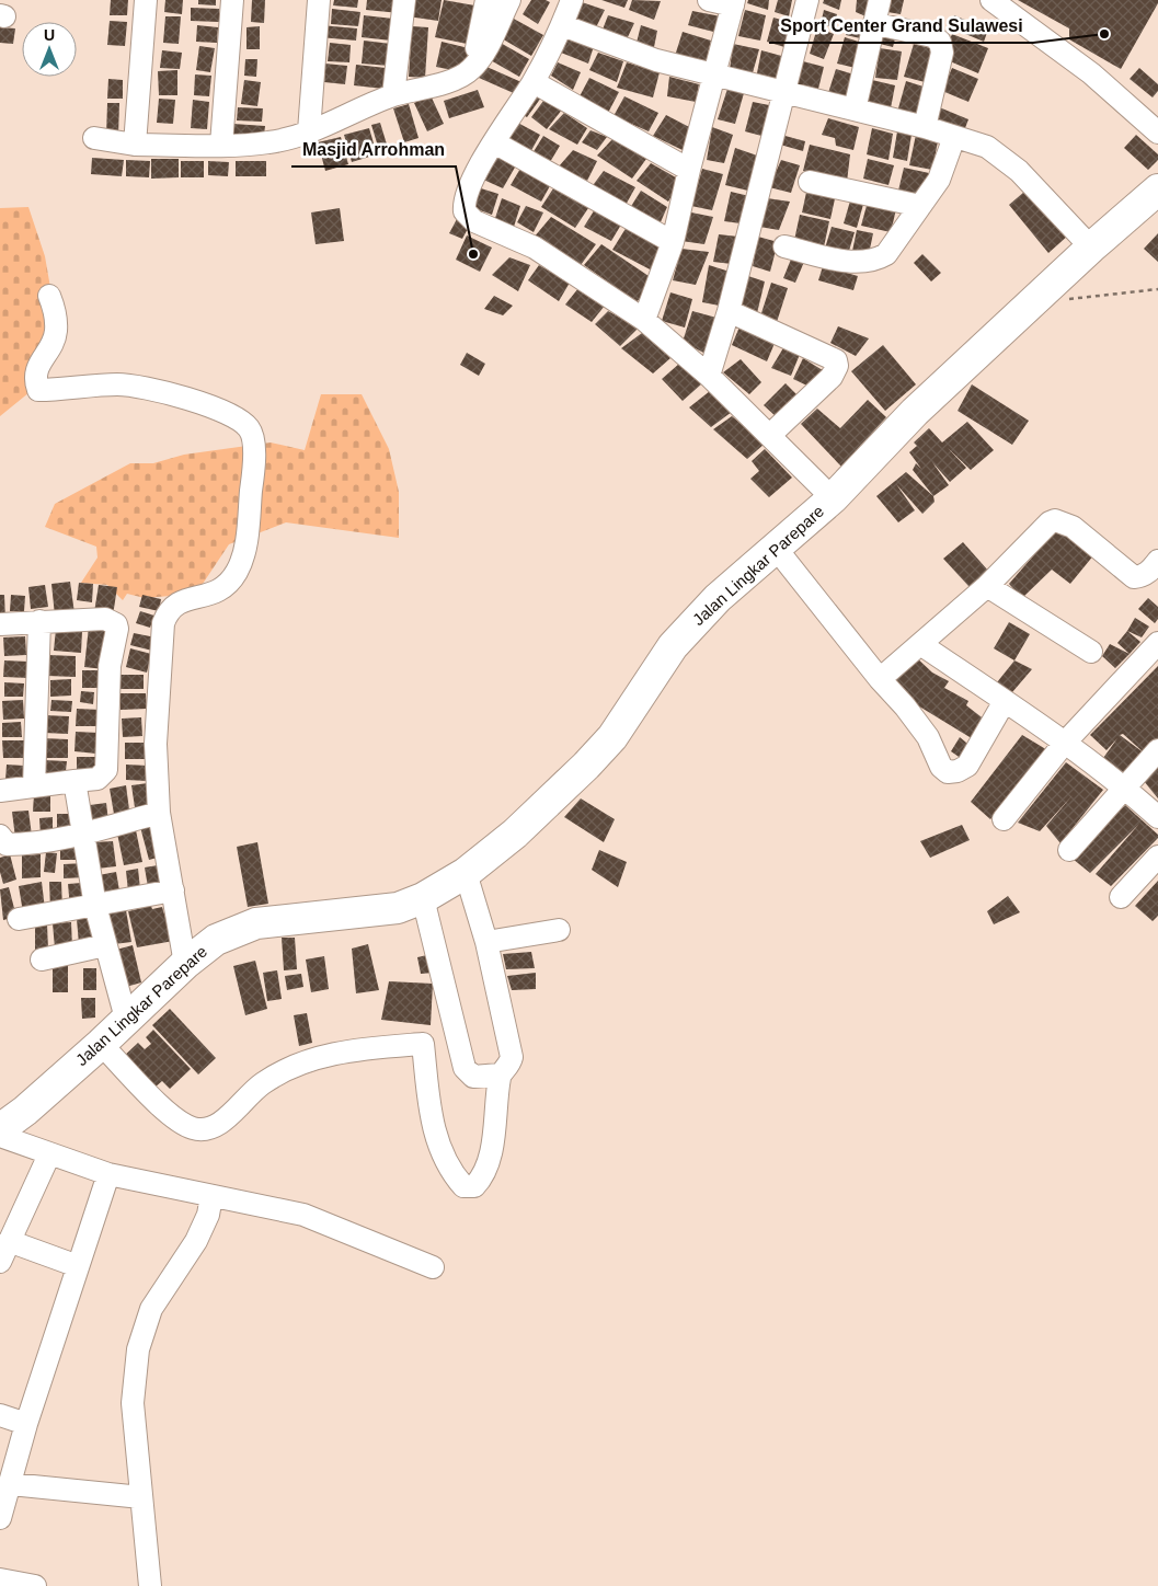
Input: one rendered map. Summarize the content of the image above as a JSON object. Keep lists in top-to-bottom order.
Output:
{
  "streets": {
    "highway": ["Jalan Lingkar Parepare"]
  },
  "places": ["Sport Center Grand Sulawesi", "Masjid Arrohman"],
  "north": "top"
}
